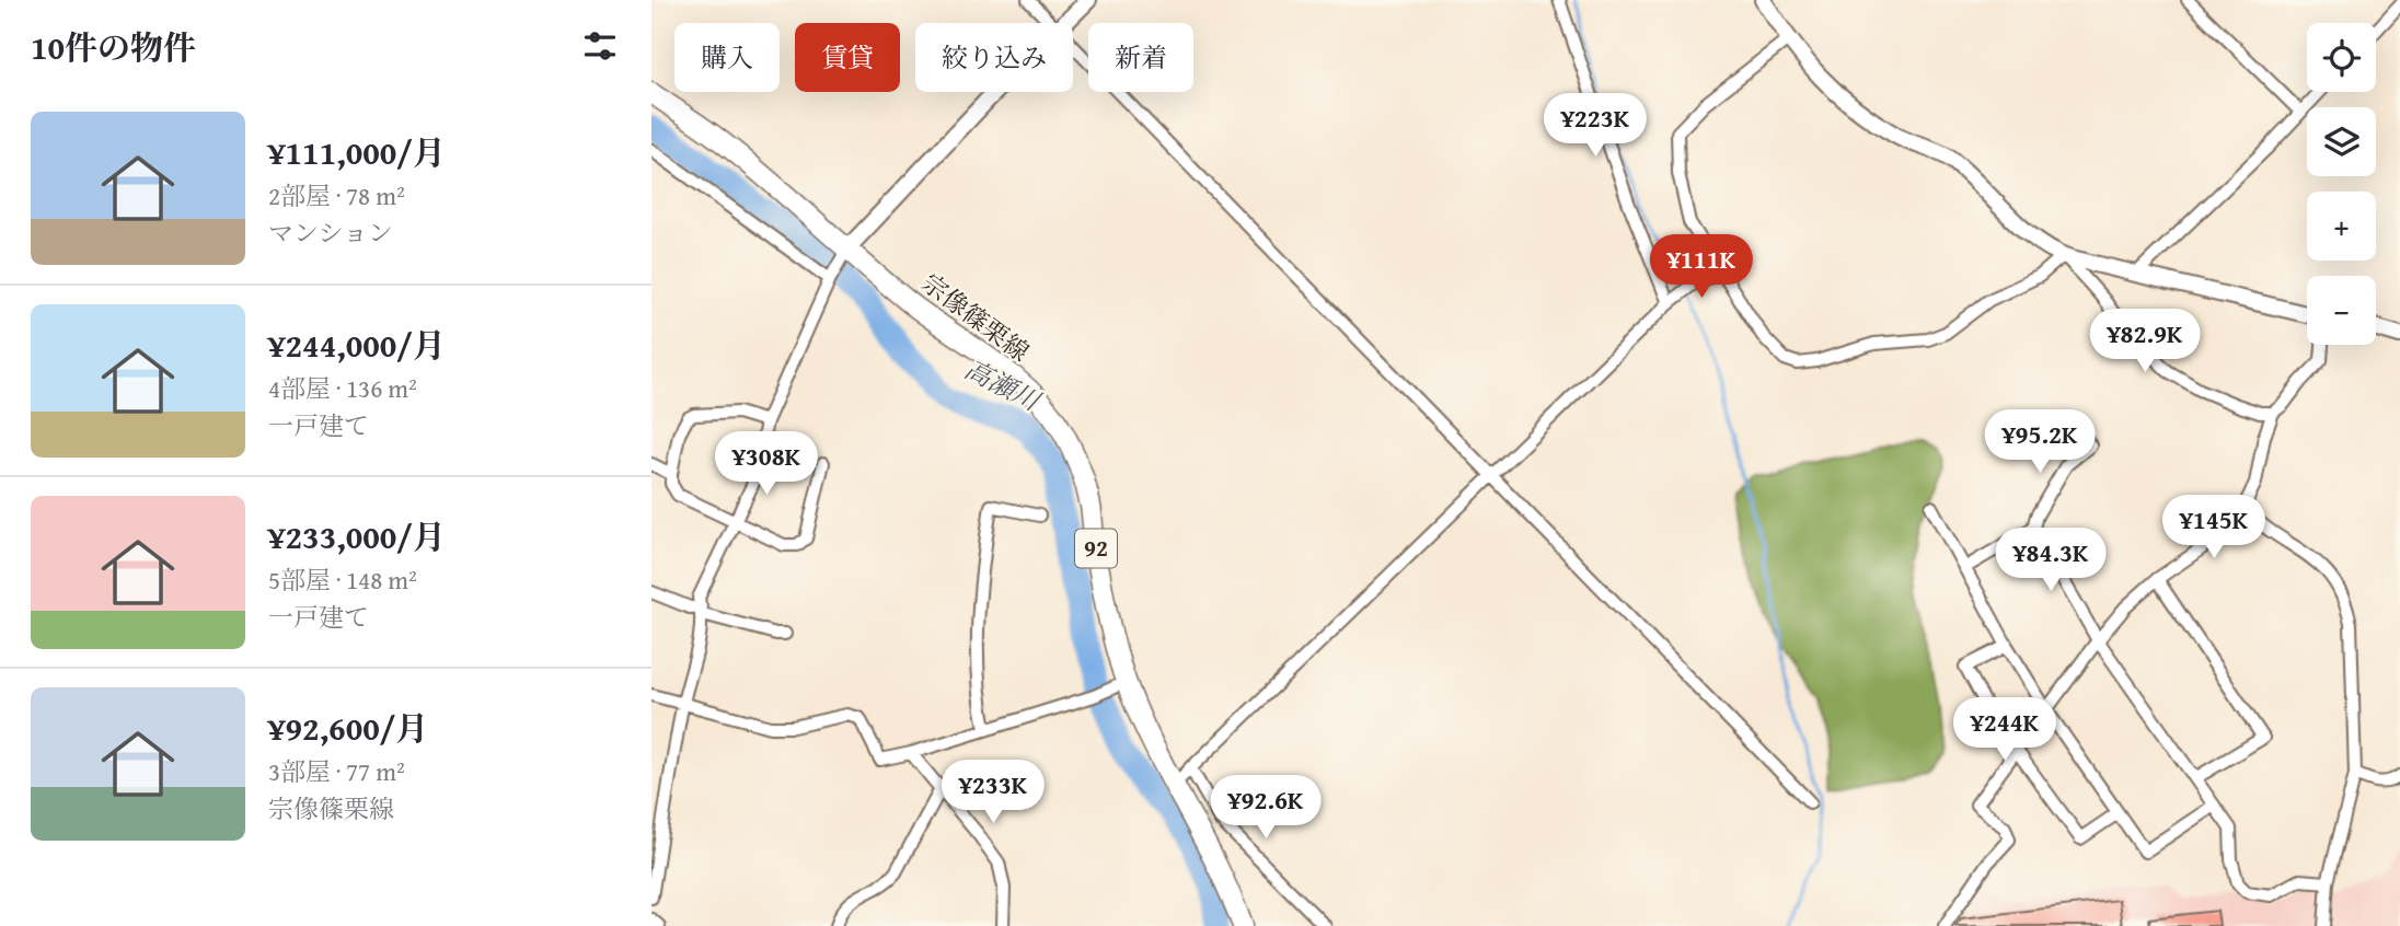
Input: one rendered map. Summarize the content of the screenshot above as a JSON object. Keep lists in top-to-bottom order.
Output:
{
  "streets": {
    "main road": ["宗像篠栗線", "92"]
  },
  "water": ["高瀬川"],
  "page": {
    "heading": "10件の物件",
    "map_buttons": ["+", "−"],
    "chip": [
      "購入",
      "賃貸",
      "絞り込み",
      "新着"
    ],
    "list": [
      {
        "name": "¥111,000/月",
        "note": "2部屋 · 78 m² · マンション"
      },
      {
        "name": "¥244,000/月",
        "note": "4部屋 · 136 m² · 一戸建て"
      },
      {
        "name": "¥233,000/月",
        "note": "5部屋 · 148 m² · 一戸建て"
      },
      {
        "name": "¥92,600/月",
        "note": "3部屋 · 77 m² · 宗像篠栗線"
      }
    ],
    "price": [
      "¥223K",
      "¥111K",
      "¥82.9K",
      "¥95.2K",
      "¥308K",
      "¥145K",
      "¥84.3K",
      "¥244K",
      "¥233K",
      "¥92.6K"
    ]
  }
}
